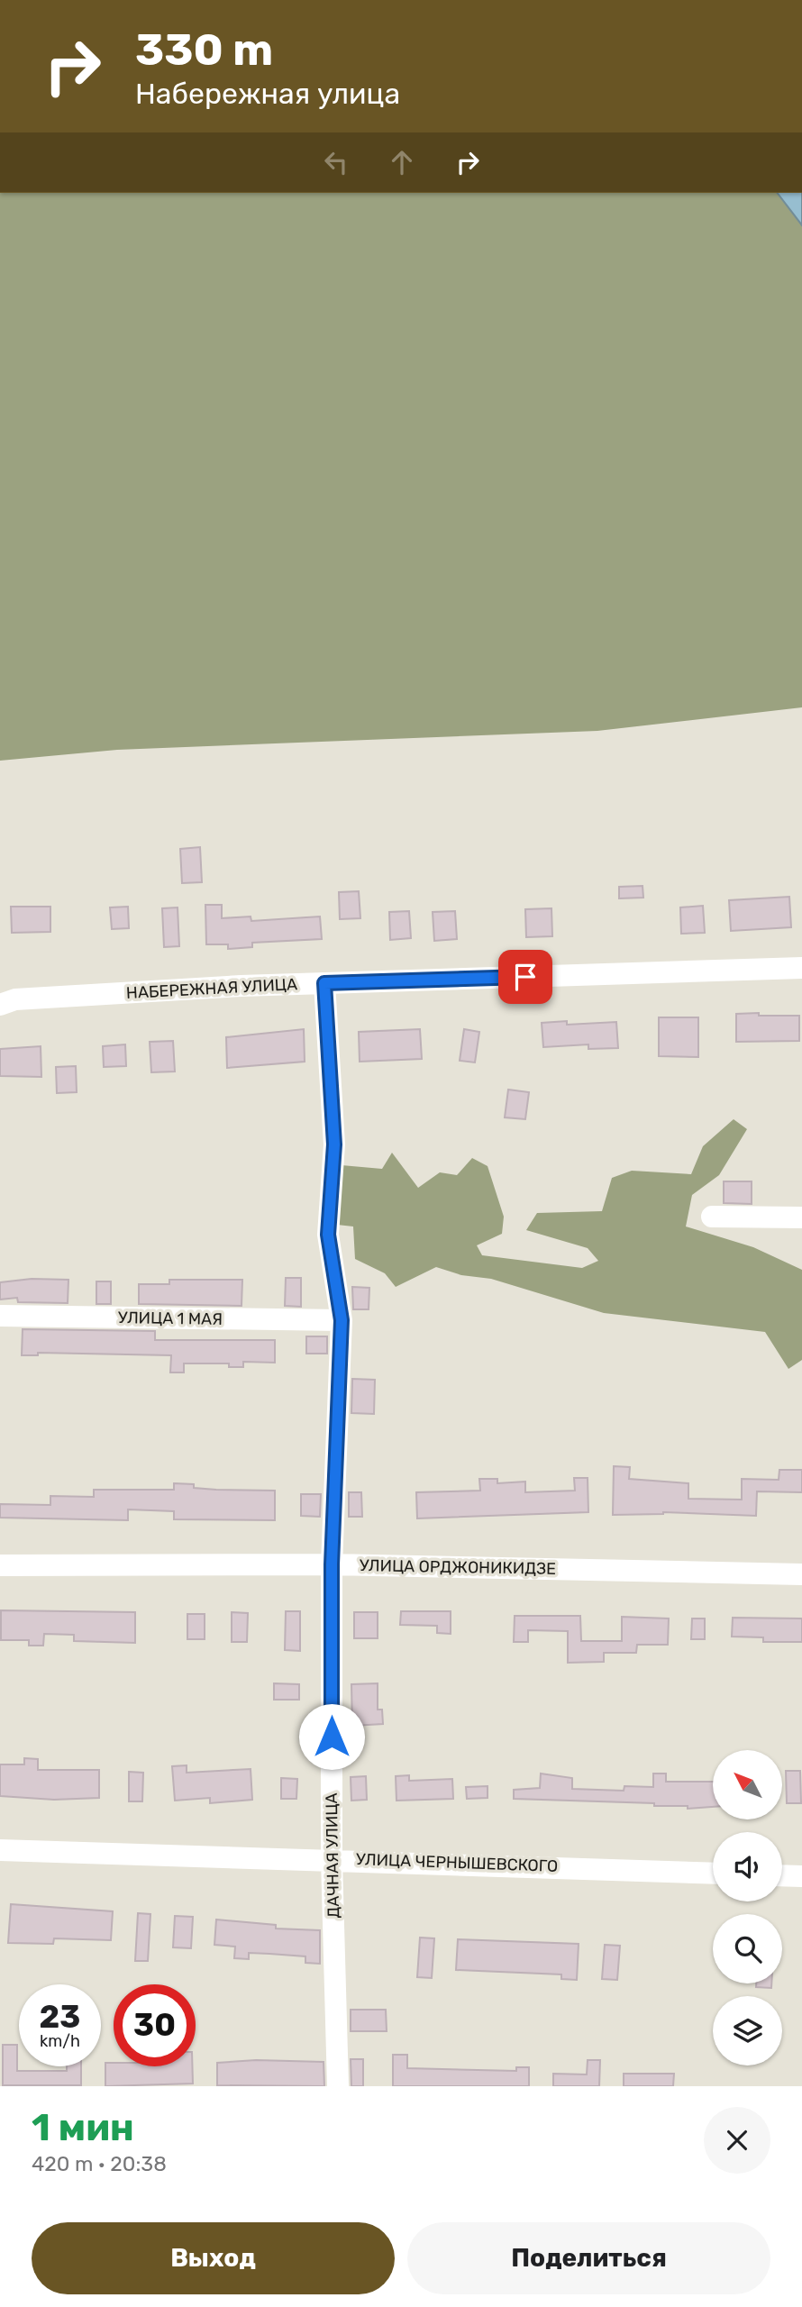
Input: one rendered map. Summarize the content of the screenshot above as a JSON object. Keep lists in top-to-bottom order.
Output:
{
  "streets": {
    "street": [
      "НАБЕРЕЖНАЯ УЛИЦА",
      "УЛИЦА 1 МАЯ",
      "УЛИЦА ОРДЖОНИКИДЗЕ",
      "ДАЧНАЯ УЛИЦА",
      "УЛИЦА ЧЕРНЫШЕВСКОГО"
    ]
  },
  "crossings": [
    ["НАБЕРЕЖНАЯ УЛИЦА", "ДАЧНАЯ УЛИЦА"],
    ["УЛИЦА 1 МАЯ", "ДАЧНАЯ УЛИЦА"],
    ["УЛИЦА ОРДЖОНИКИДЗЕ", "ДАЧНАЯ УЛИЦА"],
    ["ДАЧНАЯ УЛИЦА", "УЛИЦА ЧЕРНЫШЕВСКОГО"]
  ],
  "north": "top left",
  "page": {
    "turn": ["330 m", "Набережная улица"],
    "speed": "23 km/h",
    "limit": "30",
    "heading": ["1 мин", "420 m · 20:38"],
    "buttons": ["Выход", "Поделиться"]
  }
}
